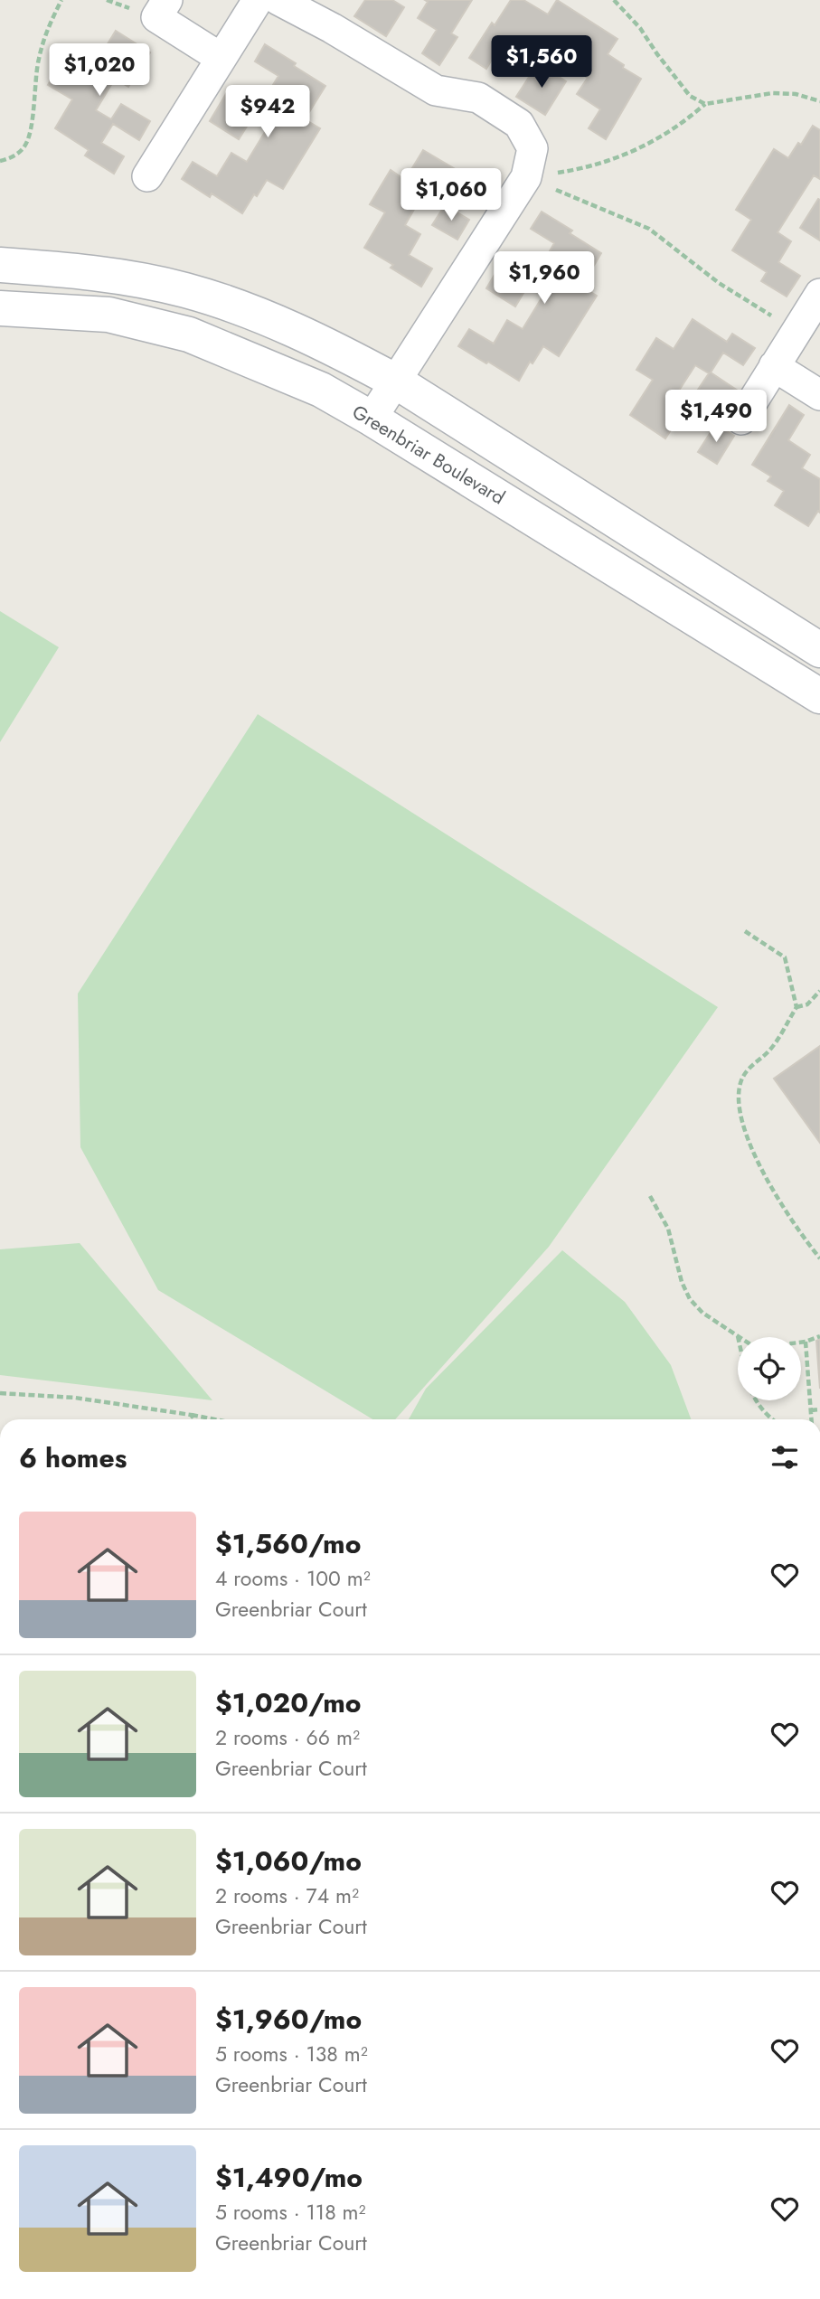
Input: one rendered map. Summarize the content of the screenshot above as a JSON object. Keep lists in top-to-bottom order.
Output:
{
  "streets": {
    "street": ["Greenbriar Boulevard"]
  },
  "page": {
    "price": [
      "$1,560",
      "$1,020",
      "$942",
      "$1,060",
      "$1,960",
      "$1,490"
    ],
    "heading": "6 homes",
    "list": [
      {
        "name": "$1,560/mo",
        "note": "4 rooms · 100 m² · Greenbriar Court"
      },
      {
        "name": "$1,020/mo",
        "note": "2 rooms · 66 m² · Greenbriar Court"
      },
      {
        "name": "$1,060/mo",
        "note": "2 rooms · 74 m² · Greenbriar Court"
      },
      {
        "name": "$1,960/mo",
        "note": "5 rooms · 138 m² · Greenbriar Court"
      },
      {
        "name": "$1,490/mo",
        "note": "5 rooms · 118 m² · Greenbriar Court"
      }
    ]
  }
}
